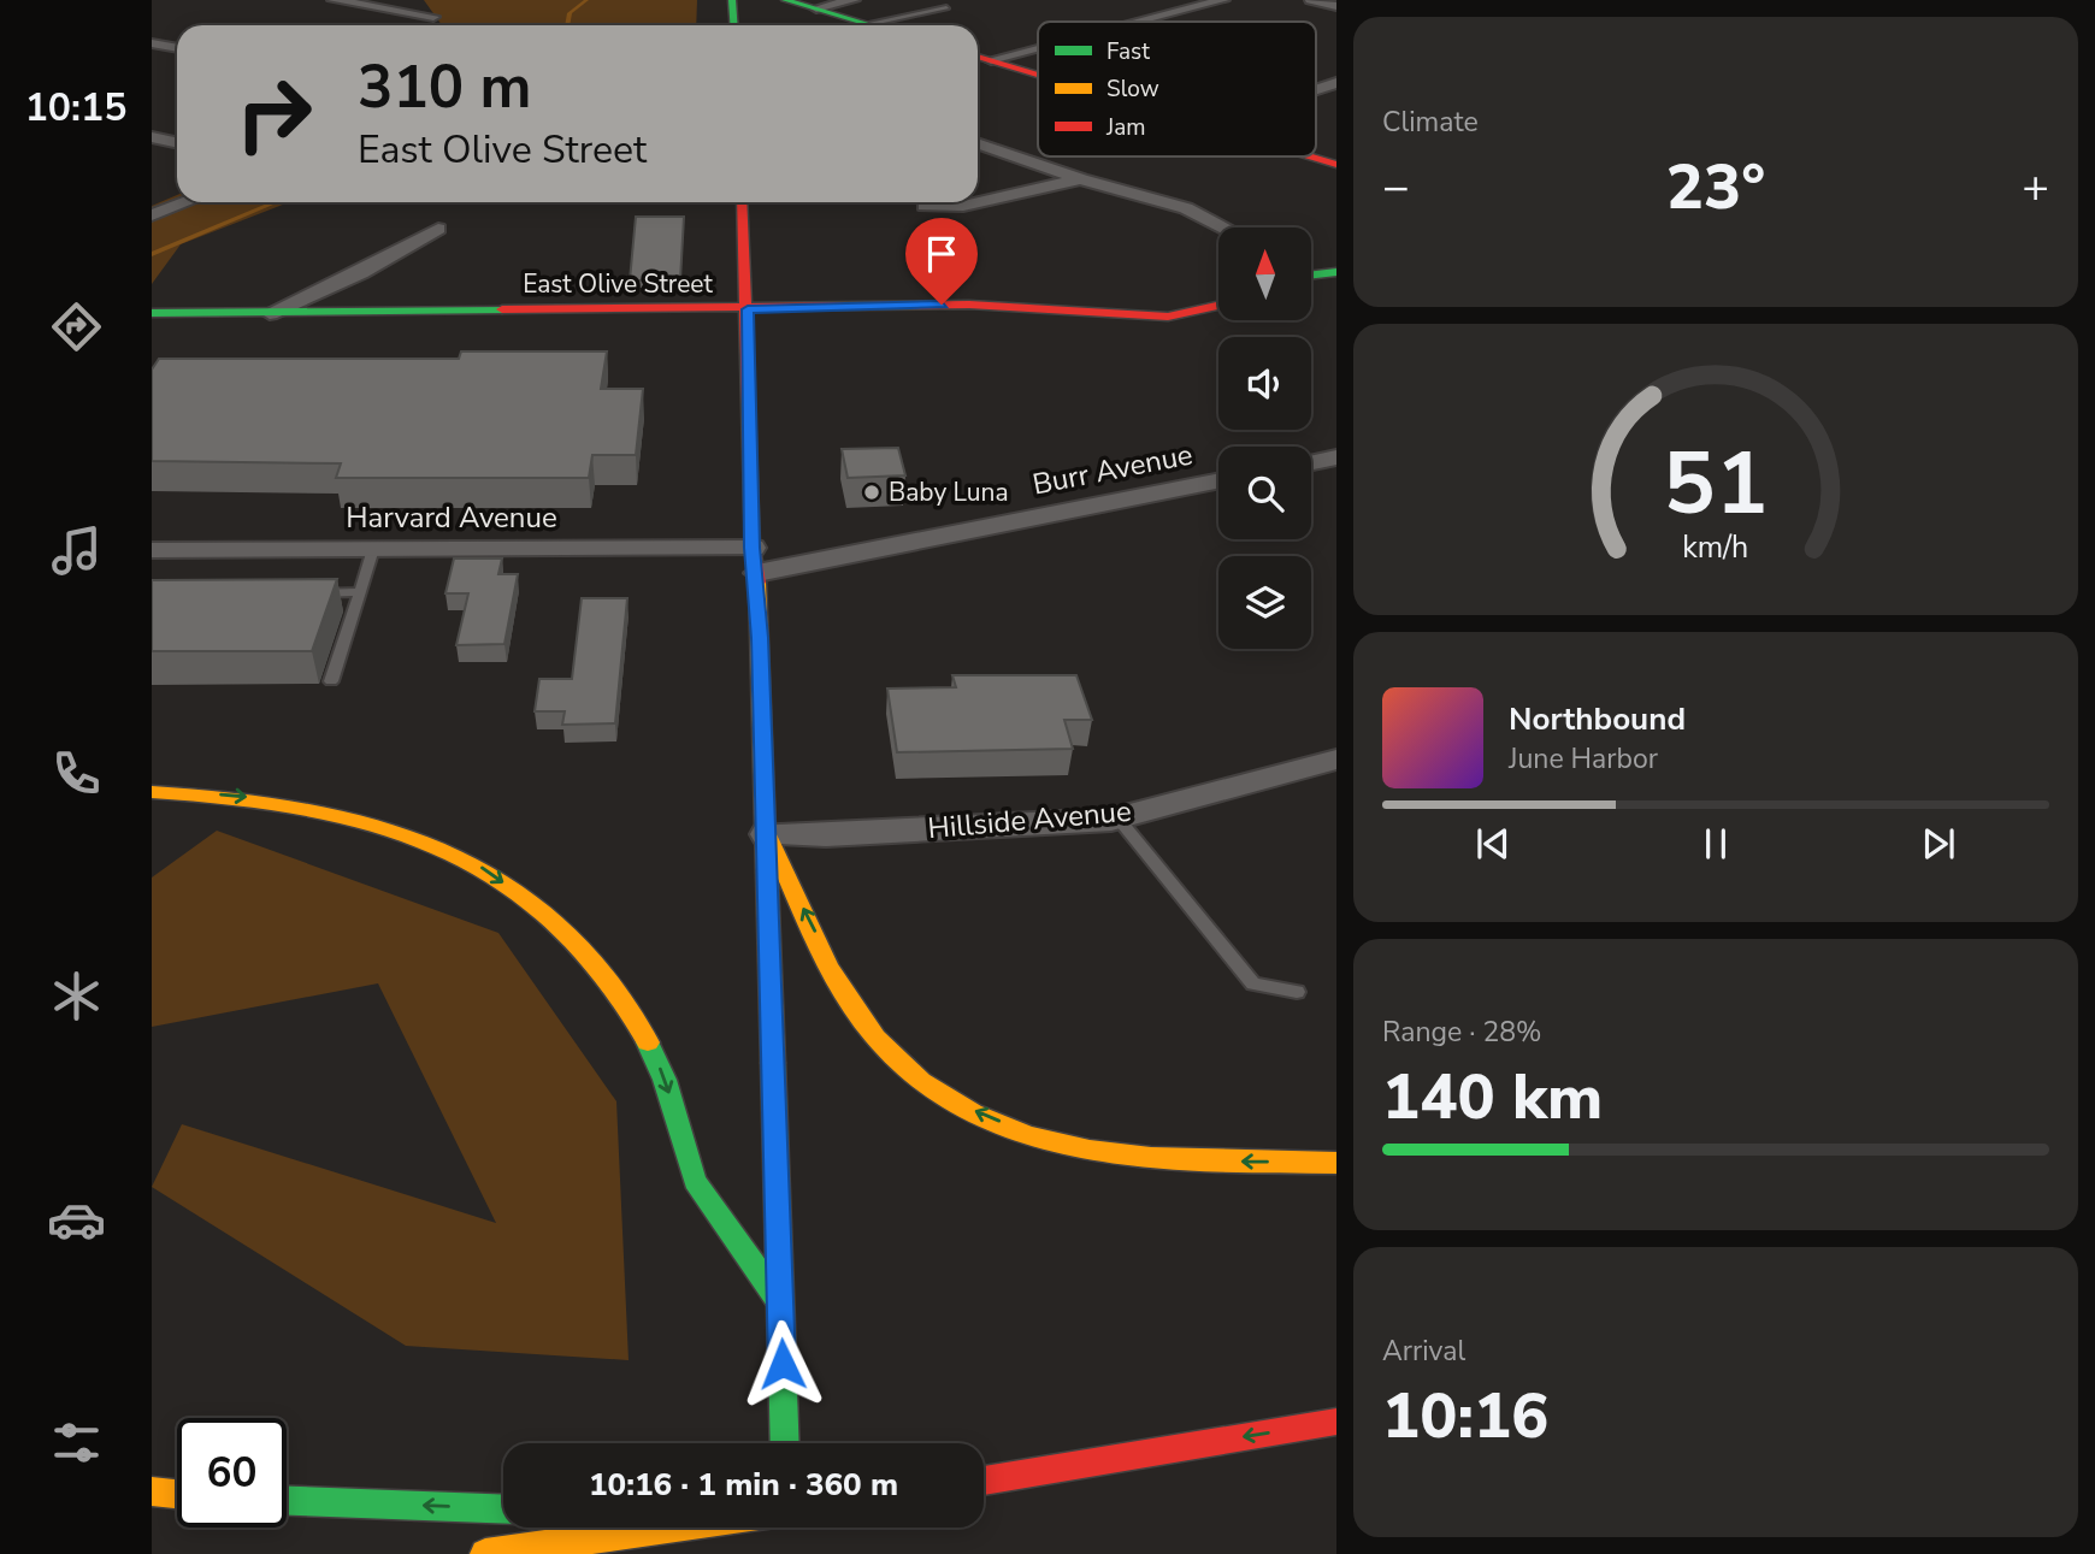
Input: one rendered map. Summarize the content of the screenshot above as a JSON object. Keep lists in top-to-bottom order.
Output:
{
  "streets": {
    "main road": ["East Olive Street"],
    "street": ["Burr Avenue", "Harvard Avenue", "Hillside Avenue"]
  },
  "crossings": [
    ["Burr Avenue", "Harvard Avenue"]
  ],
  "places": ["Baby Luna"],
  "legend": ["Fast", "Slow", "Jam"],
  "north": "top",
  "page": {
    "tabs": "10:15",
    "tile": [
      "Climate",
      ["Range · 28%", "140 km"],
      ["Arrival", "10:16"]
    ],
    "turn": ["310 m", "East Olive Street"],
    "heat": ["−", "23°", "+"],
    "song": ["Northbound", "June Harbor"],
    "limit": "60",
    "trip": "10:16 · 1 min · 360 m",
    "gauge": ["51", "km/h"]
  }
}
